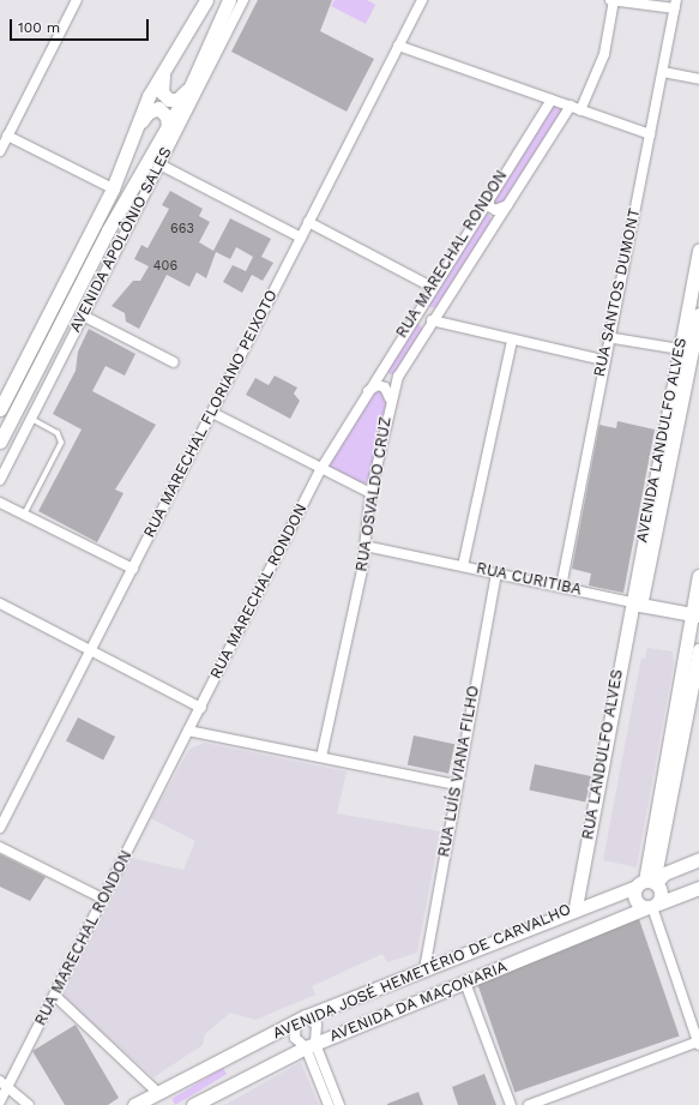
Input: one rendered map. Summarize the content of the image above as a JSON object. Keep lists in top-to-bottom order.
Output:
{
  "streets": {
    "street": [
      "AVENIDA APOLÔNIO SALES",
      "RUA MARECHAL RONDON",
      "RUA SANTOS DUMONT",
      "RUA MARECHAL FLORIANO PEIXOTO",
      "AVENIDA LANDULFO ALVES",
      "RUA OSVALDO CRUZ",
      "RUA CURITIBA",
      "RUA LANDULFO ALVES",
      "RUA LUÍS VIANA FILHO",
      "AVENIDA JOSÉ HEMETÉRIO DE CARVALHO",
      "AVENIDA DA MAÇONARIA"
    ]
  },
  "crossings": [
    ["RUA SANTOS DUMONT", "RUA CURITIBA"],
    ["AVENIDA LANDULFO ALVES", "RUA CURITIBA"],
    ["AVENIDA LANDULFO ALVES", "RUA LANDULFO ALVES"],
    ["RUA OSVALDO CRUZ", "RUA CURITIBA"],
    ["RUA CURITIBA", "RUA LANDULFO ALVES"],
    ["RUA CURITIBA", "RUA LUÍS VIANA FILHO"],
    ["RUA LANDULFO ALVES", "AVENIDA JOSÉ HEMETÉRIO DE CARVALHO"],
    ["RUA LUÍS VIANA FILHO", "AVENIDA JOSÉ HEMETÉRIO DE CARVALHO"]
  ],
  "house_numbers": ["663", "406"],
  "scale_bar": "100 m"
}
